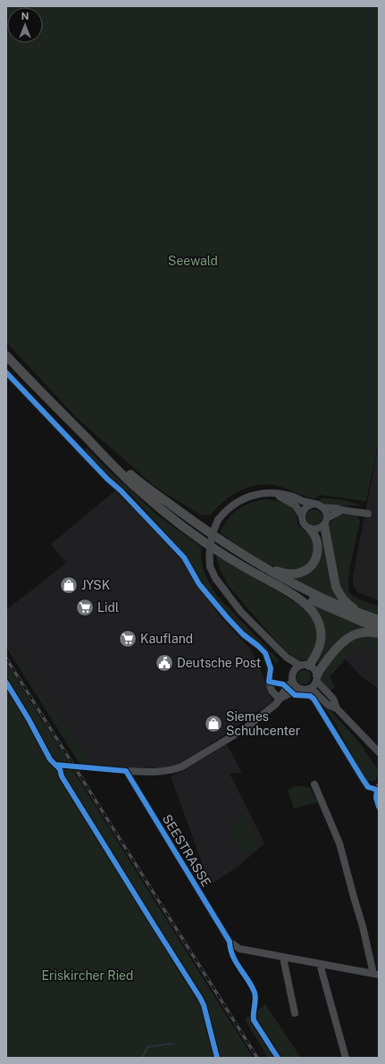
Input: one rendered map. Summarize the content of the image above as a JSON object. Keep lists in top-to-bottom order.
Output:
{
  "streets": {
    "street": ["SEESTRASSE"]
  },
  "parks": ["Seewald", "Eriskircher Ried"],
  "places": {
    "shop": ["JYSK", "Siemes Schuhcenter"],
    "supermarket": ["Lidl", "Kaufland"],
    "public building": ["Deutsche Post"]
  },
  "north": "top"
}
